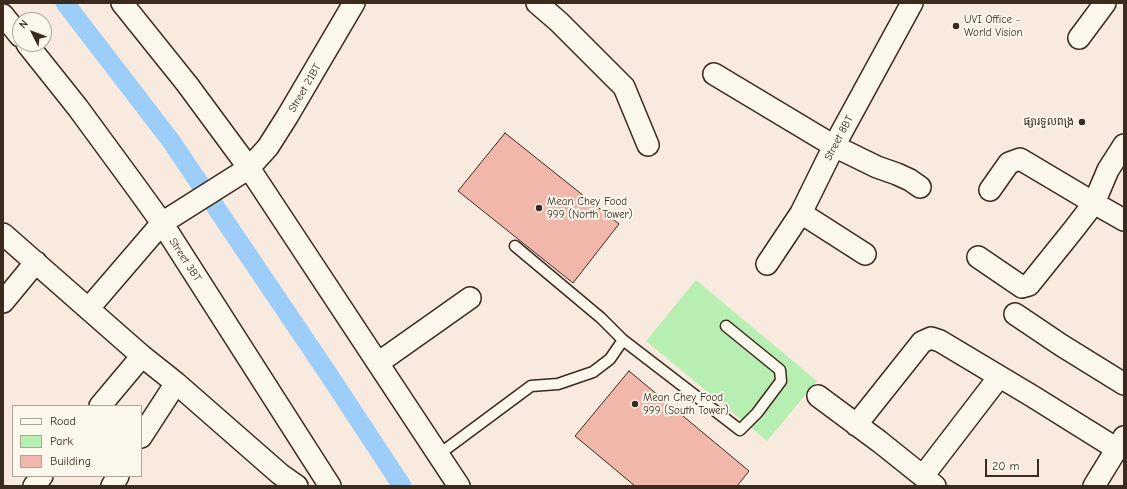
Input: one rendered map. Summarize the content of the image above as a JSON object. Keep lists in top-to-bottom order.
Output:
{
  "streets": {
    "street": ["Street 21BT", "Street 8BT", "Street 3BT"]
  },
  "crossings": [
    ["Street 21BT", "Street 3BT"]
  ],
  "places": [
    "UVI Office - World Vision",
    "ផ្សារទួលពង្រ",
    "Mean Chey Food 999 (North Tower)",
    "Mean Chey Food 999 (South Tower)"
  ],
  "legend": ["Road", "Park", "Building"],
  "scale_bar": "20 m",
  "north": "top left"
}
